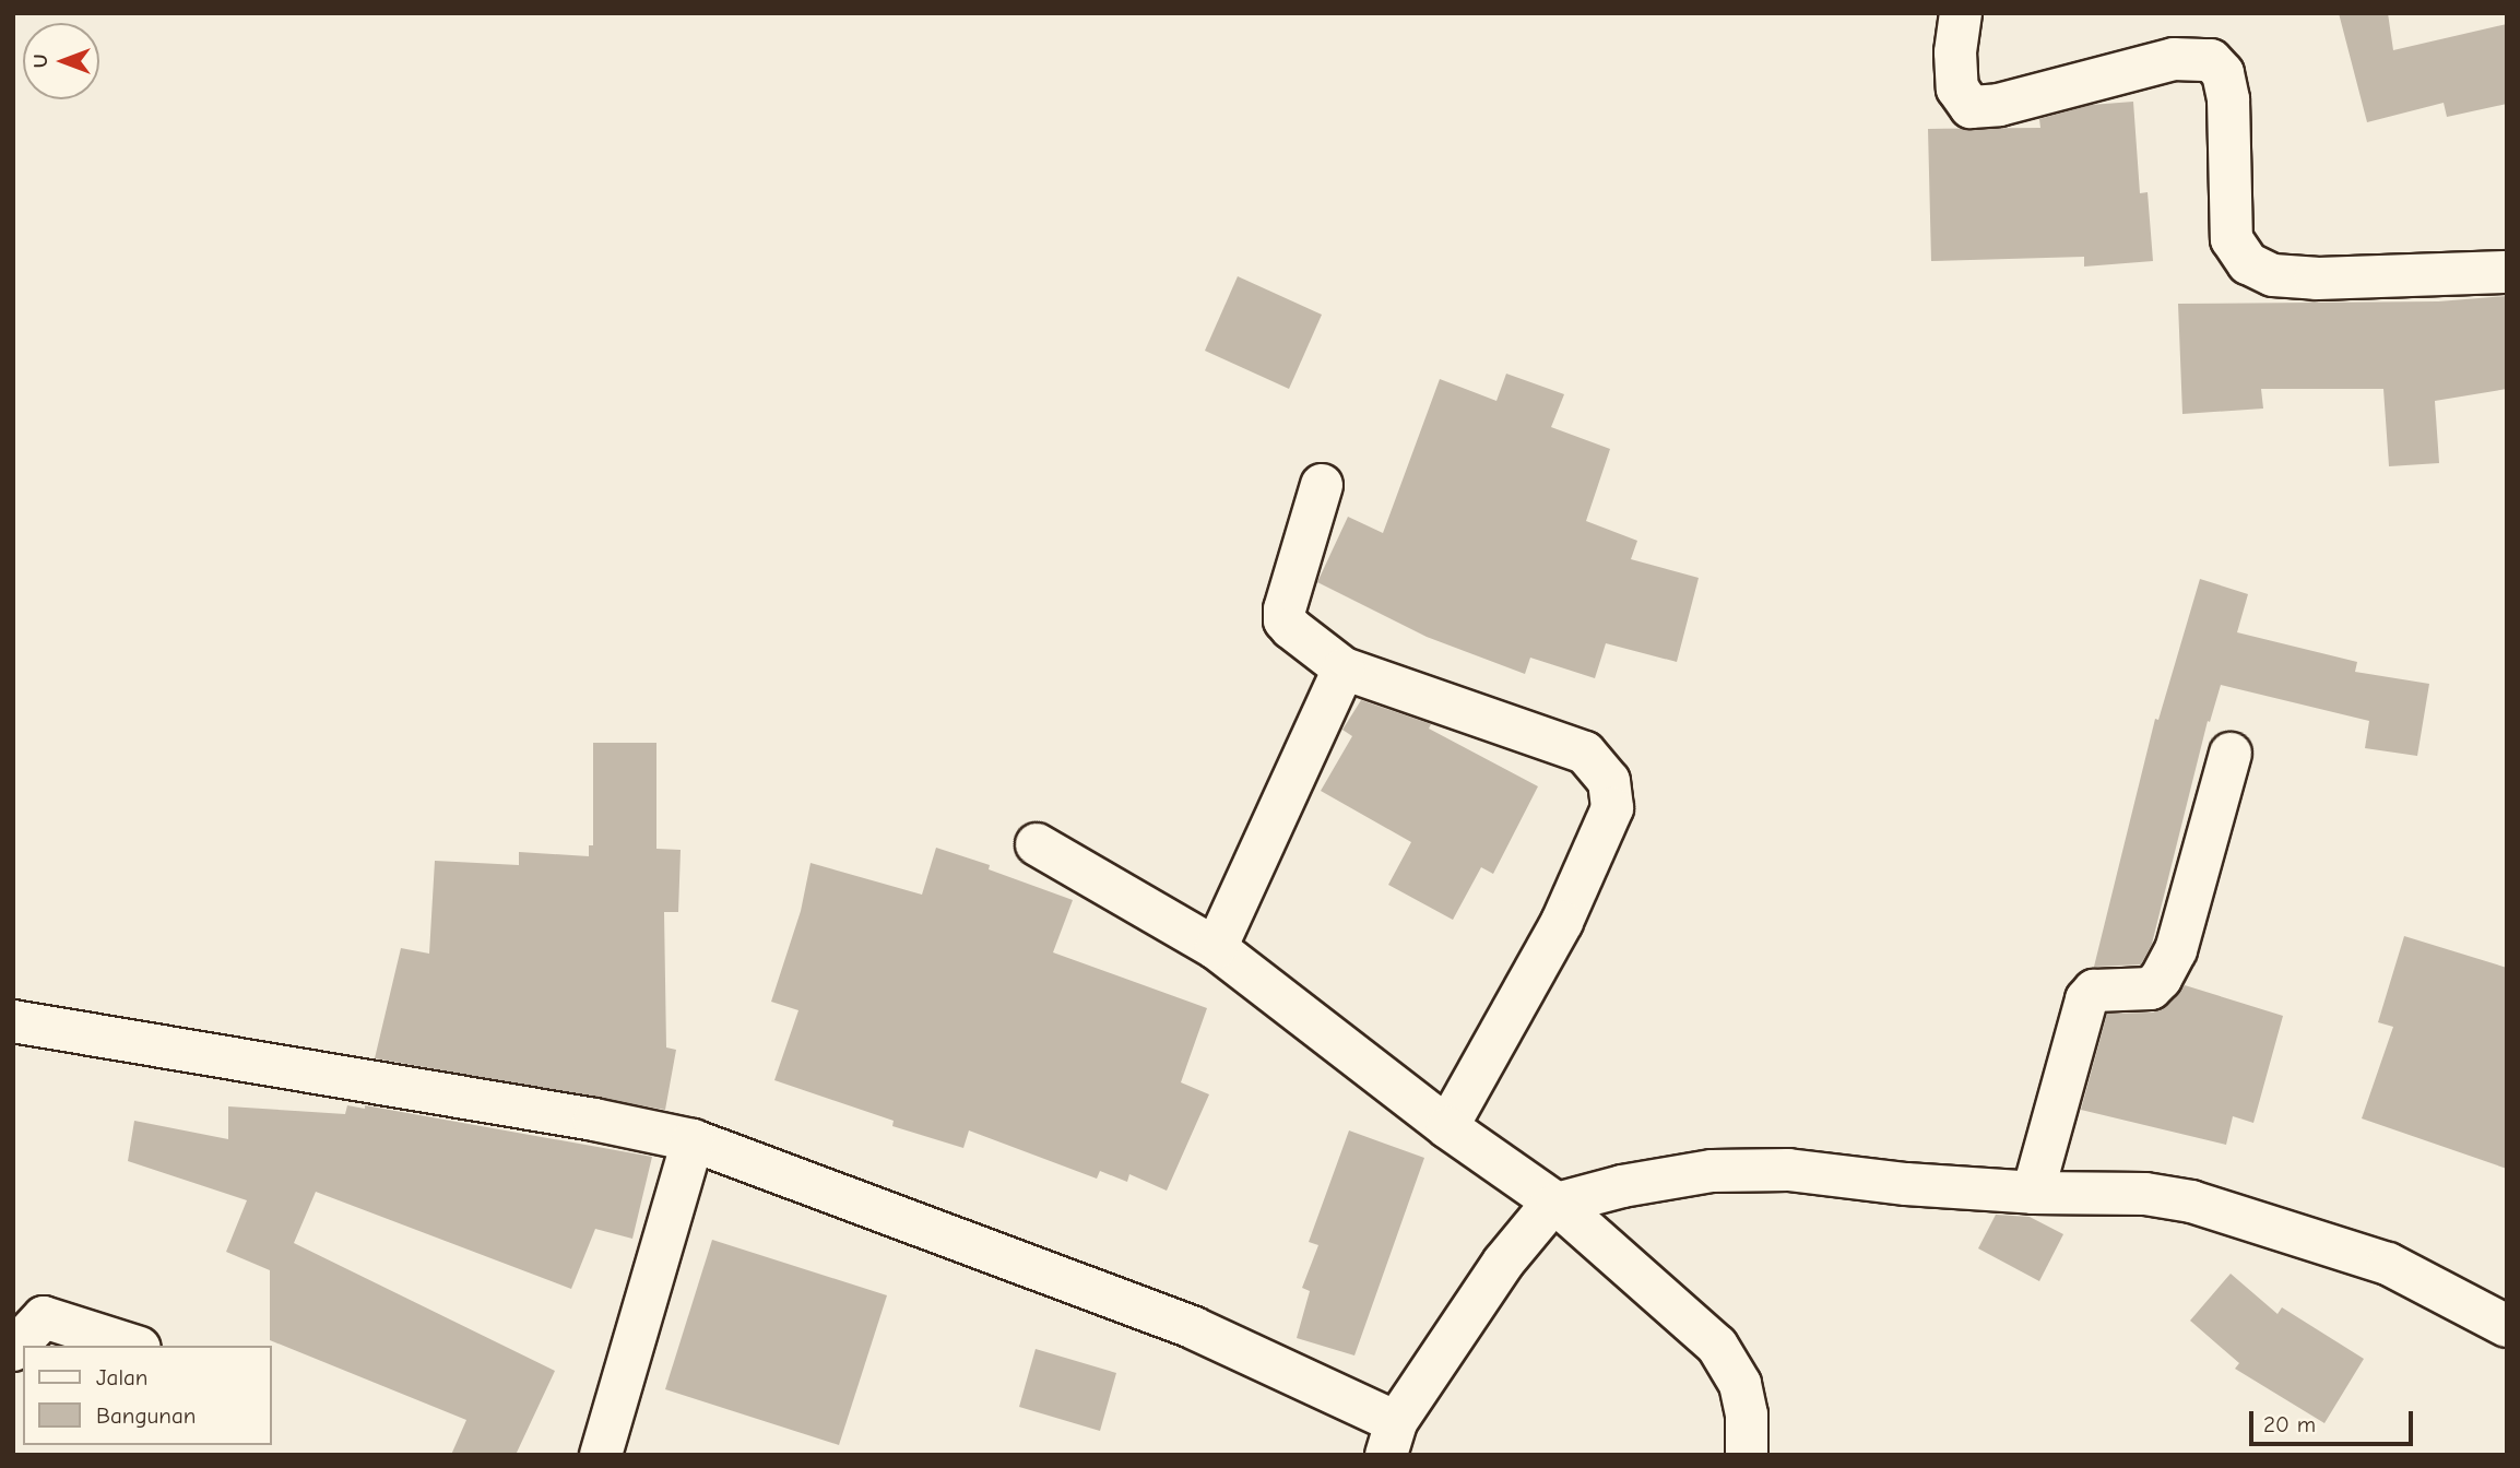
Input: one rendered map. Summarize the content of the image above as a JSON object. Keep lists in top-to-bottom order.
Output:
{
  "legend": ["Jalan", "Bangunan"],
  "scale_bar": "20 m",
  "north": "left"
}
